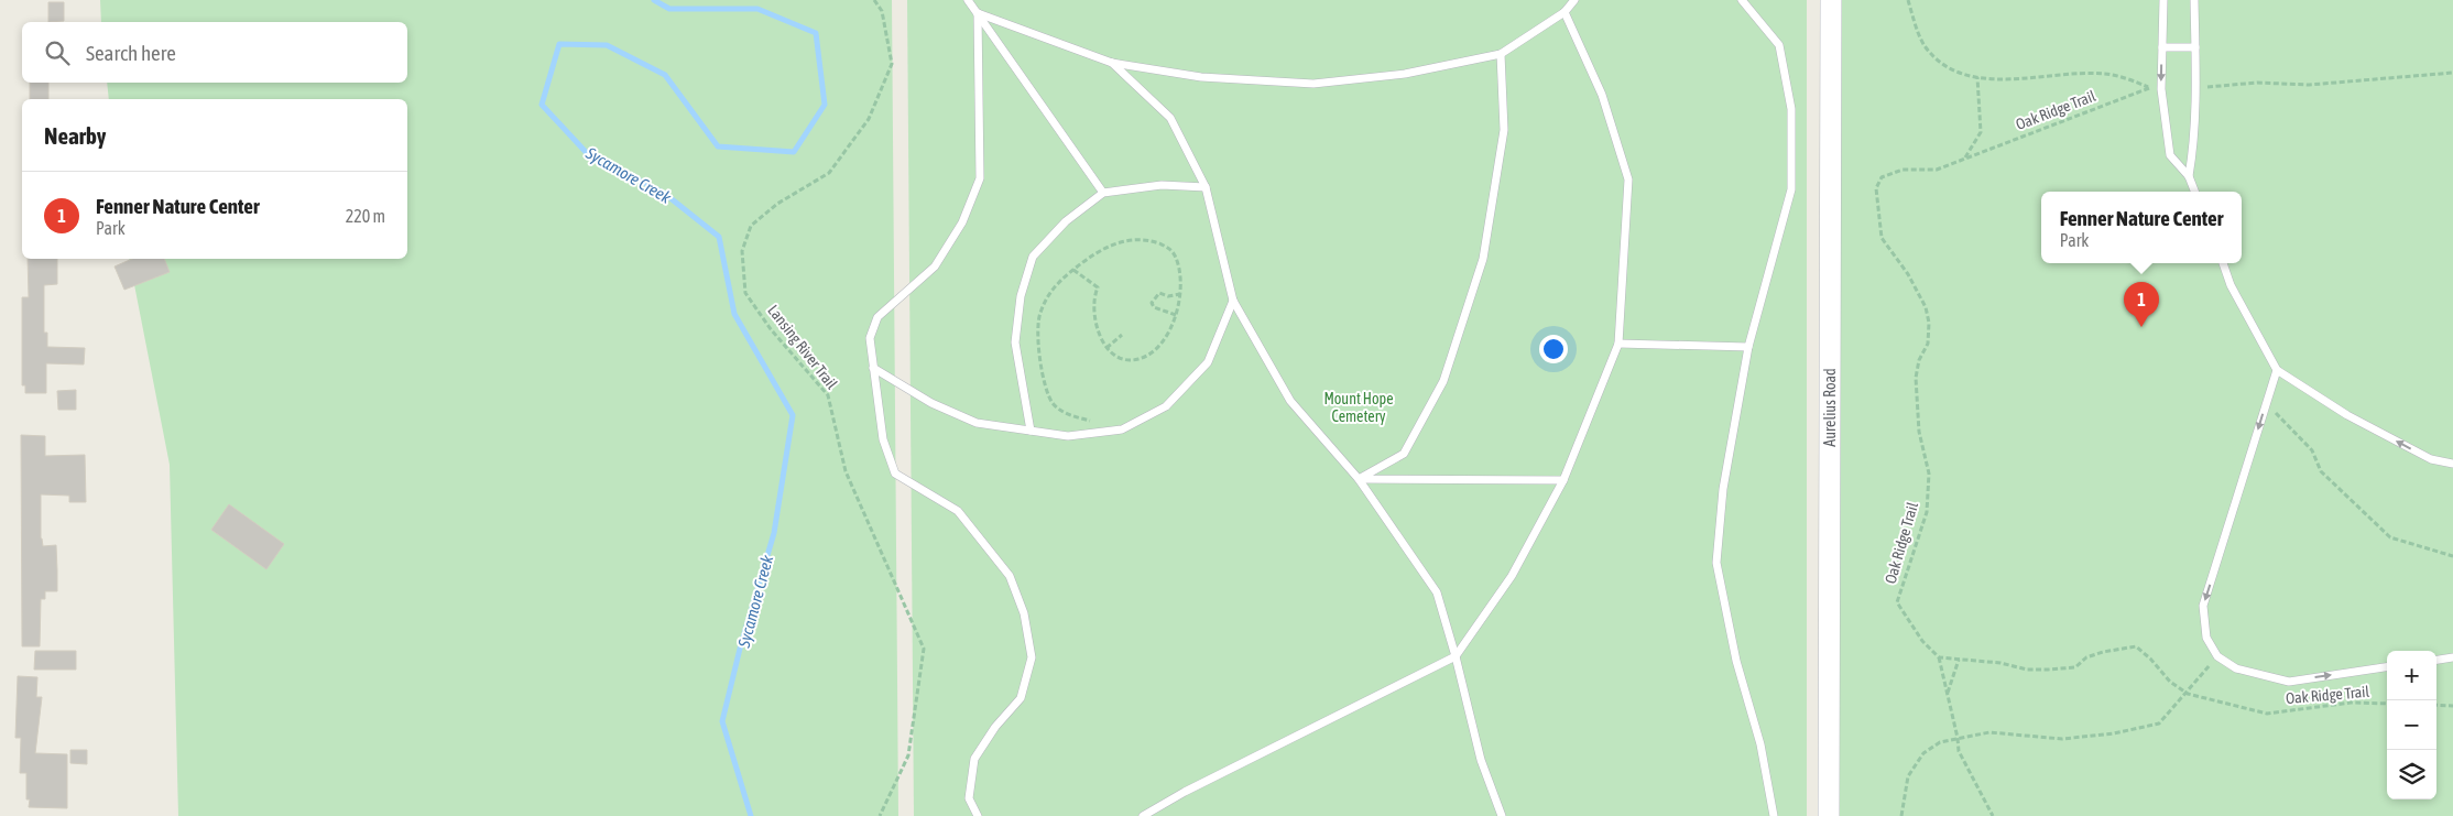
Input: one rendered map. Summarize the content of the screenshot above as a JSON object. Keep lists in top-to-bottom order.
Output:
{
  "streets": {
    "street": ["Aurelius Road"],
    "path": ["Oak Ridge Trail", "Lansing River Trail"]
  },
  "water": ["Sycamore Creek"],
  "parks": ["Mount Hope Cemetery"],
  "page": {
    "search": "Search here",
    "heading": "Nearby",
    "list": [
      {
        "mark": "1",
        "name": "Fenner Nature Center",
        "note": "Park",
        "value": "220 m"
      }
    ],
    "popup": ["Fenner Nature Center", "Park"],
    "pins": "1",
    "map_buttons": ["+", "−"]
  }
}
